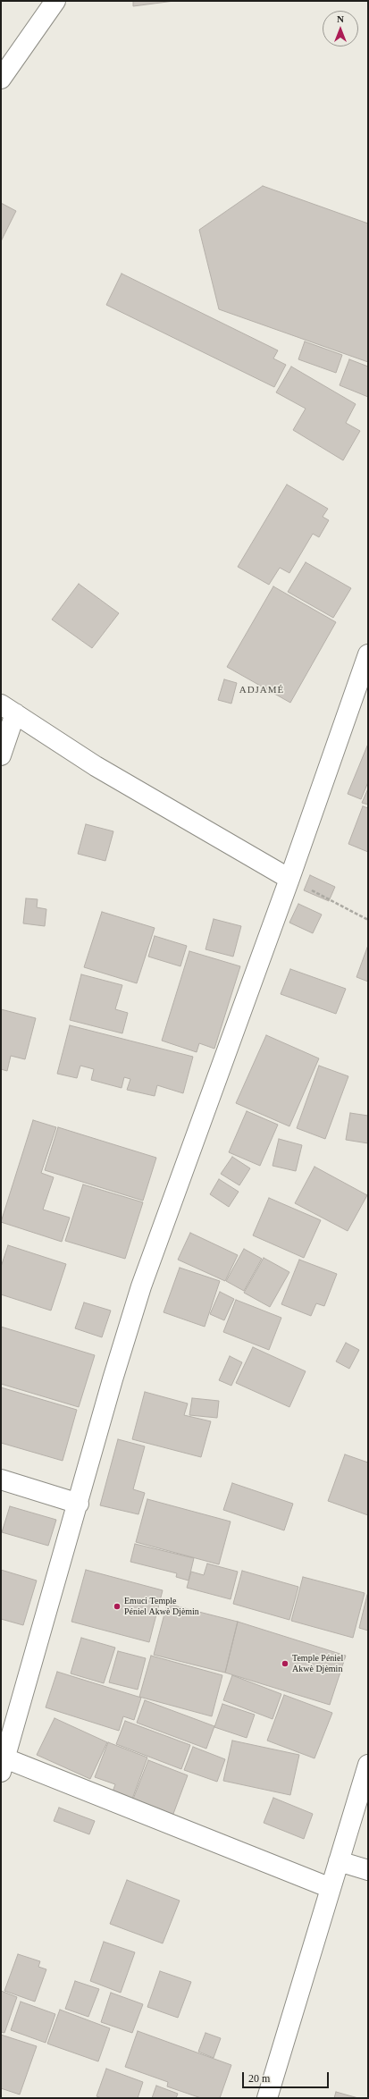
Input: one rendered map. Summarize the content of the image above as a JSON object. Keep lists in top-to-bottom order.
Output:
{
  "districts": ["ADJAMÉ"],
  "places": ["Emuci Temple Péniel Akwè Djèmin", "Temple Péniel Akwè Djèmin"],
  "scale_bar": "20 m",
  "north": "top"
}
